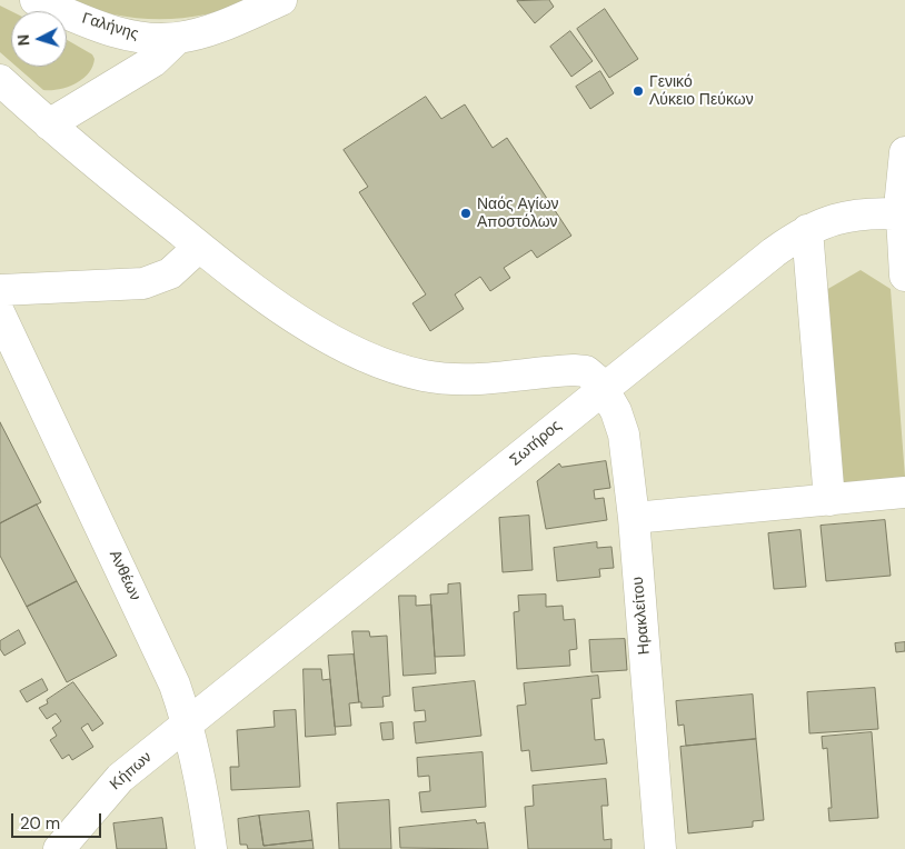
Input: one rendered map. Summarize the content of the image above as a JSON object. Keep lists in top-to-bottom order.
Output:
{
  "streets": {
    "street": [
      "Γαλήνης",
      "Σωτήρος",
      "Ανθέων",
      "Ηρακλείτου",
      "Κήπων"
    ]
  },
  "crossings": [
    ["Σωτήρος", "Ανθέων"],
    ["Σωτήρος", "Ηρακλείτου"],
    ["Σωτήρος", "Κήπων"],
    ["Ανθέων", "Κήπων"]
  ],
  "places": ["Γενικό Λύκειο Πεύκων", "Ναός Αγίων Αποστόλων"],
  "scale_bar": "20 m",
  "north": "left"
}
